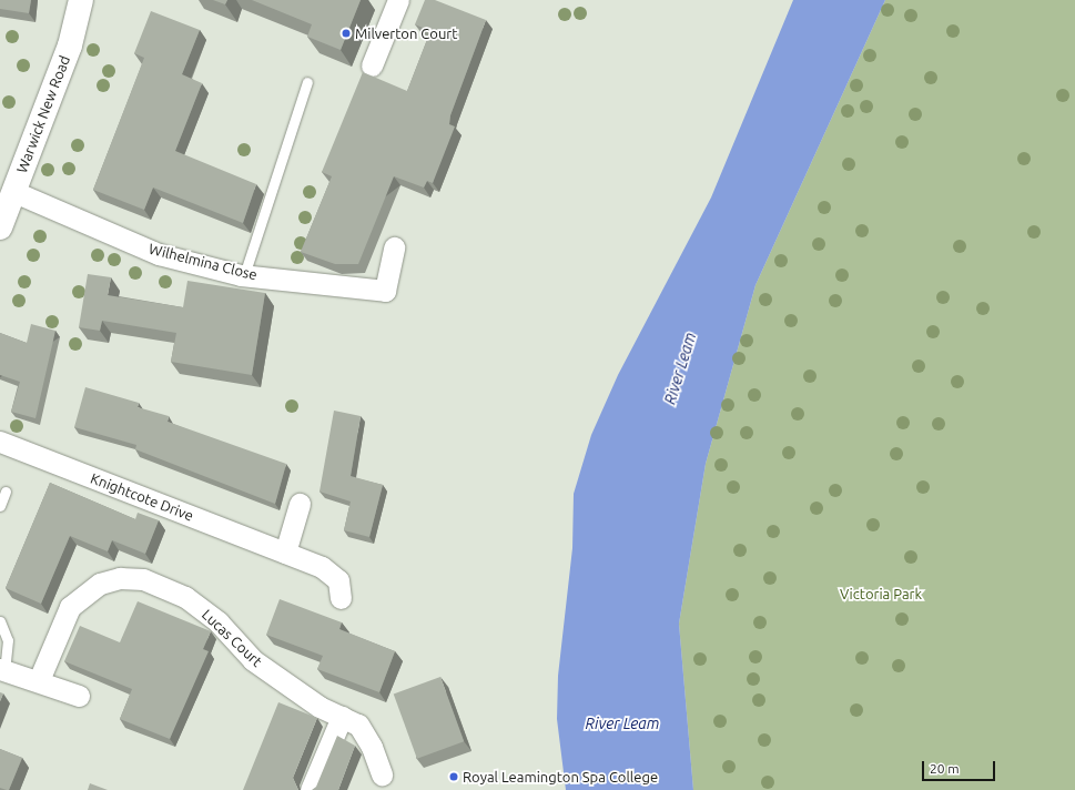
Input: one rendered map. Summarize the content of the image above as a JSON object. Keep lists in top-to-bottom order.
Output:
{
  "streets": {
    "street": [
      "Warwick New Road",
      "Wilhelmina Close",
      "Knightcote Drive",
      "Lucas Court"
    ]
  },
  "crossings": [
    ["Warwick New Road", "Wilhelmina Close"]
  ],
  "water": ["River Leam"],
  "parks": ["Victoria Park"],
  "places": ["Milverton Court", "Royal Leamington Spa College"],
  "scale_bar": "20 m"
}
